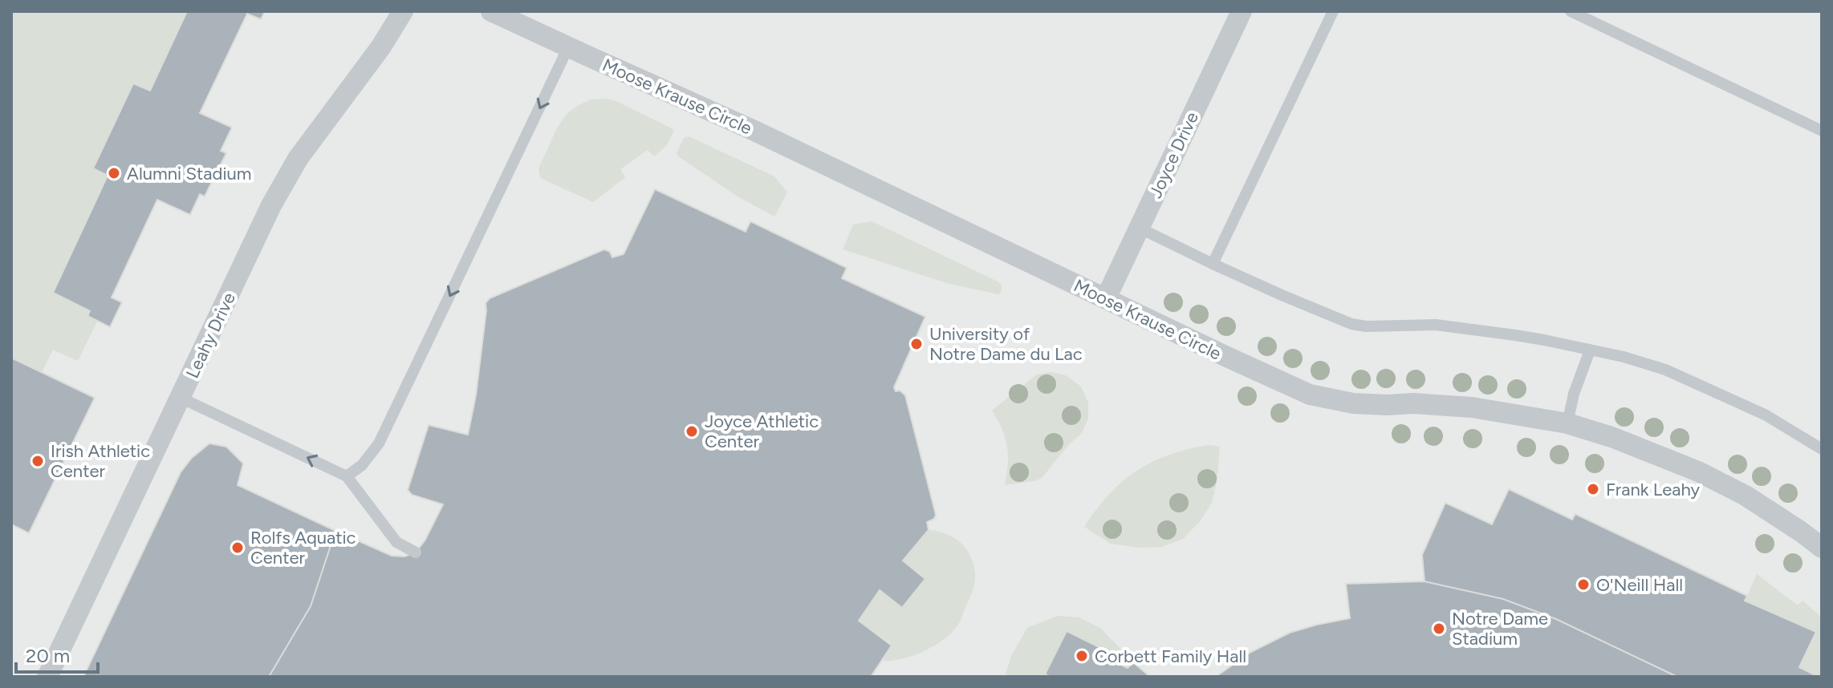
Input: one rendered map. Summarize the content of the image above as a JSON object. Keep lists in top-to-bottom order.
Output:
{
  "streets": {
    "street": ["Moose Krause Circle", "Joyce Drive", "Leahy Drive"]
  },
  "crossings": [
    ["Moose Krause Circle", "Joyce Drive"]
  ],
  "places": [
    "Alumni Stadium",
    "University of Notre Dame du Lac",
    "Joyce Athletic Center",
    "Irish Athletic Center",
    "Frank Leahy",
    "Rolfs Aquatic Center",
    "O'Neill Hall",
    "Notre Dame Stadium",
    "Corbett Family Hall"
  ],
  "scale_bar": "20 m"
}
